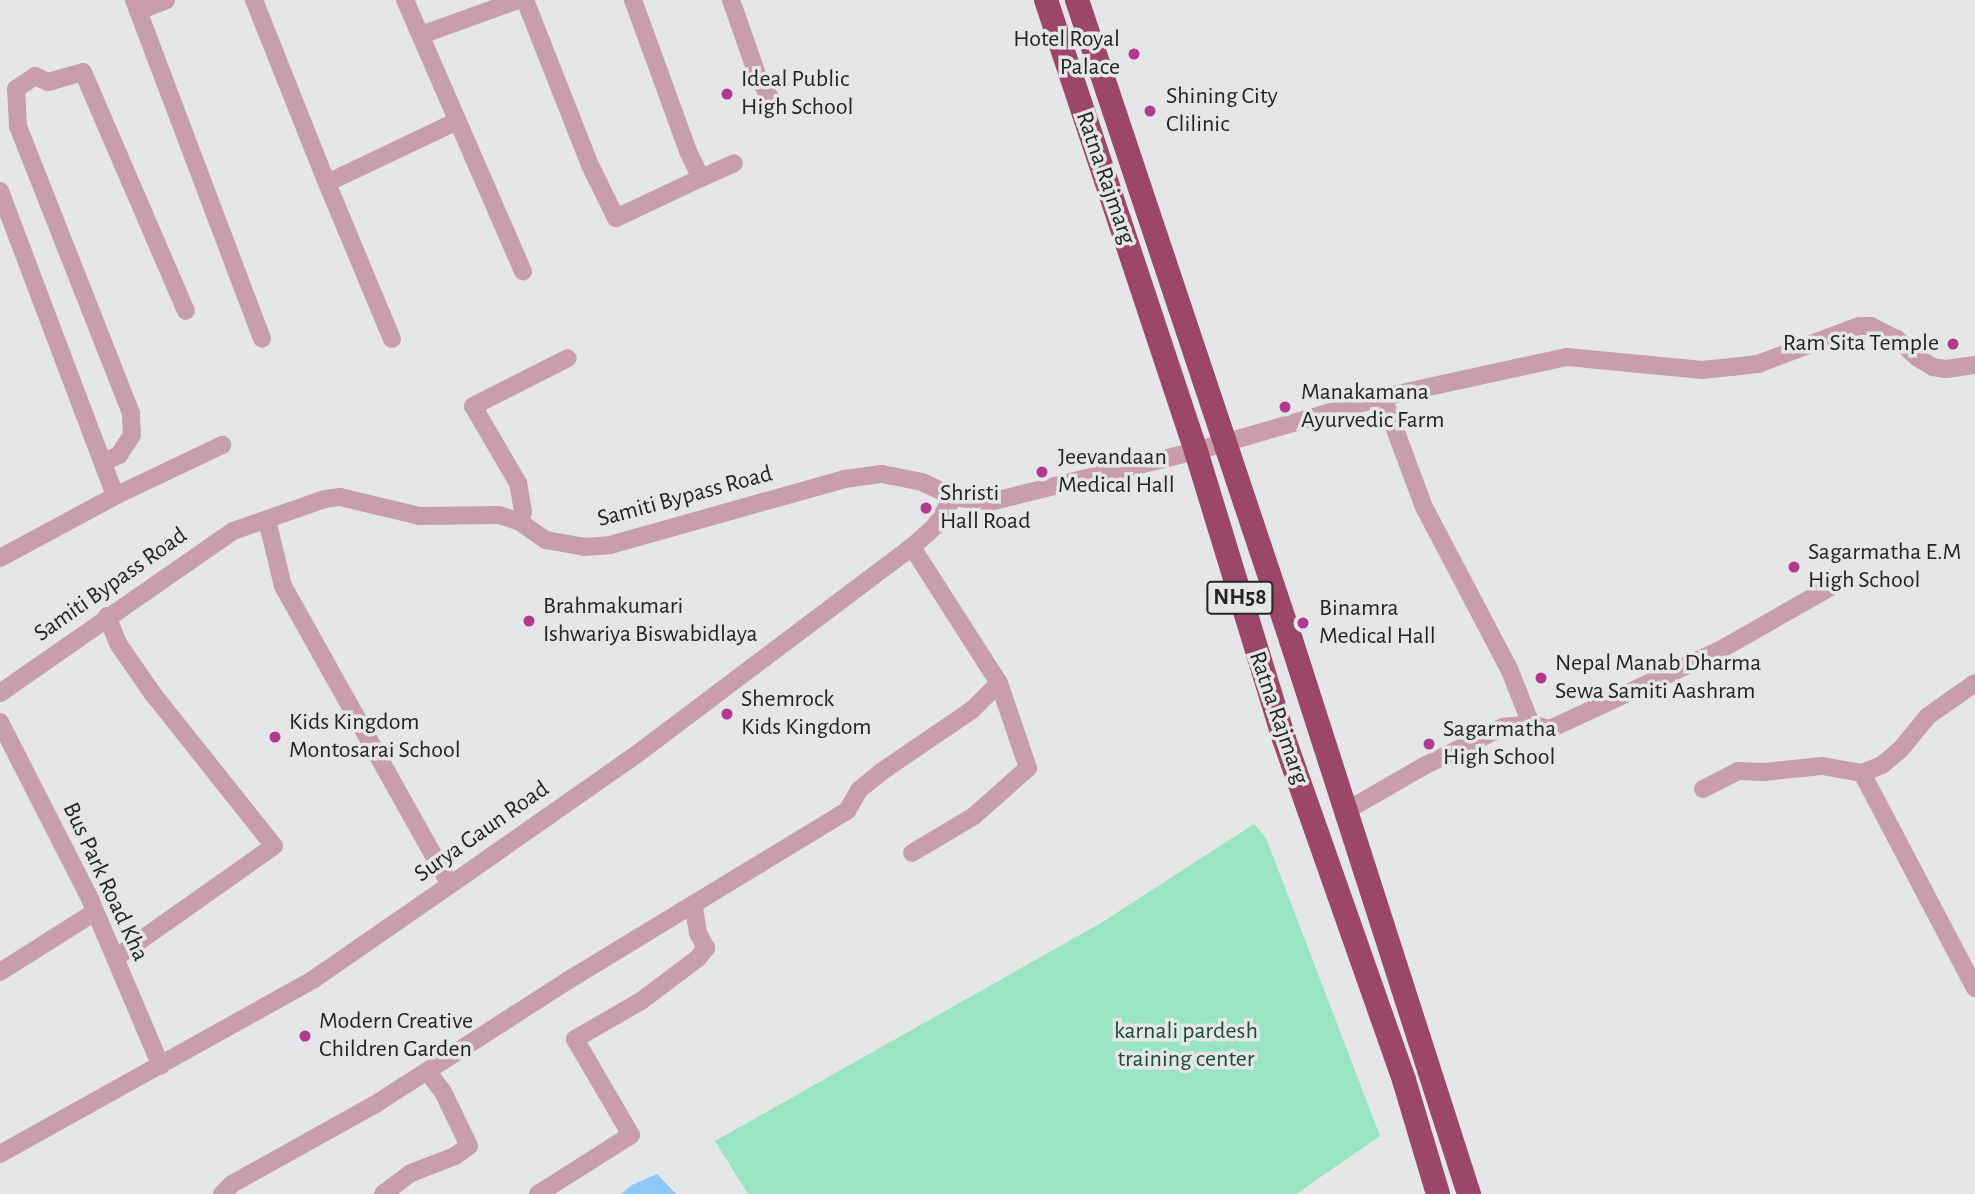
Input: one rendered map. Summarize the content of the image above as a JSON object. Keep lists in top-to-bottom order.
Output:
{
  "streets": {
    "highway": ["Ratna Rajmarg", "NH58"],
    "street": ["Samiti Bypass Road", "Surya Gaun Road", "Bus Park Road Kha"]
  },
  "crossings": [
    ["Ratna Rajmarg", "Samiti Bypass Road"],
    ["Samiti Bypass Road", "Surya Gaun Road"],
    ["Surya Gaun Road", "Bus Park Road Kha"]
  ],
  "parks": ["karnali pardesh training center"],
  "places": [
    "Hotel Royal Palace",
    "Ideal Public High School",
    "Shining City Clilinic",
    "Ram Sita Temple",
    "Manakamana Ayurvedic Farm",
    "Jeevandaan Medical Hall",
    "Shristi Hall Road",
    "Sagarmatha E.M High School",
    "Brahmakumari Ishwariya Biswabidlaya",
    "Binamra Medical Hall",
    "Nepal Manab Dharma Sewa Samiti Aashram",
    "Shemrock Kids Kingdom",
    "Kids Kingdom Montosarai School",
    "Sagarmatha High School",
    "Modern Creative Children Garden"
  ]
}
